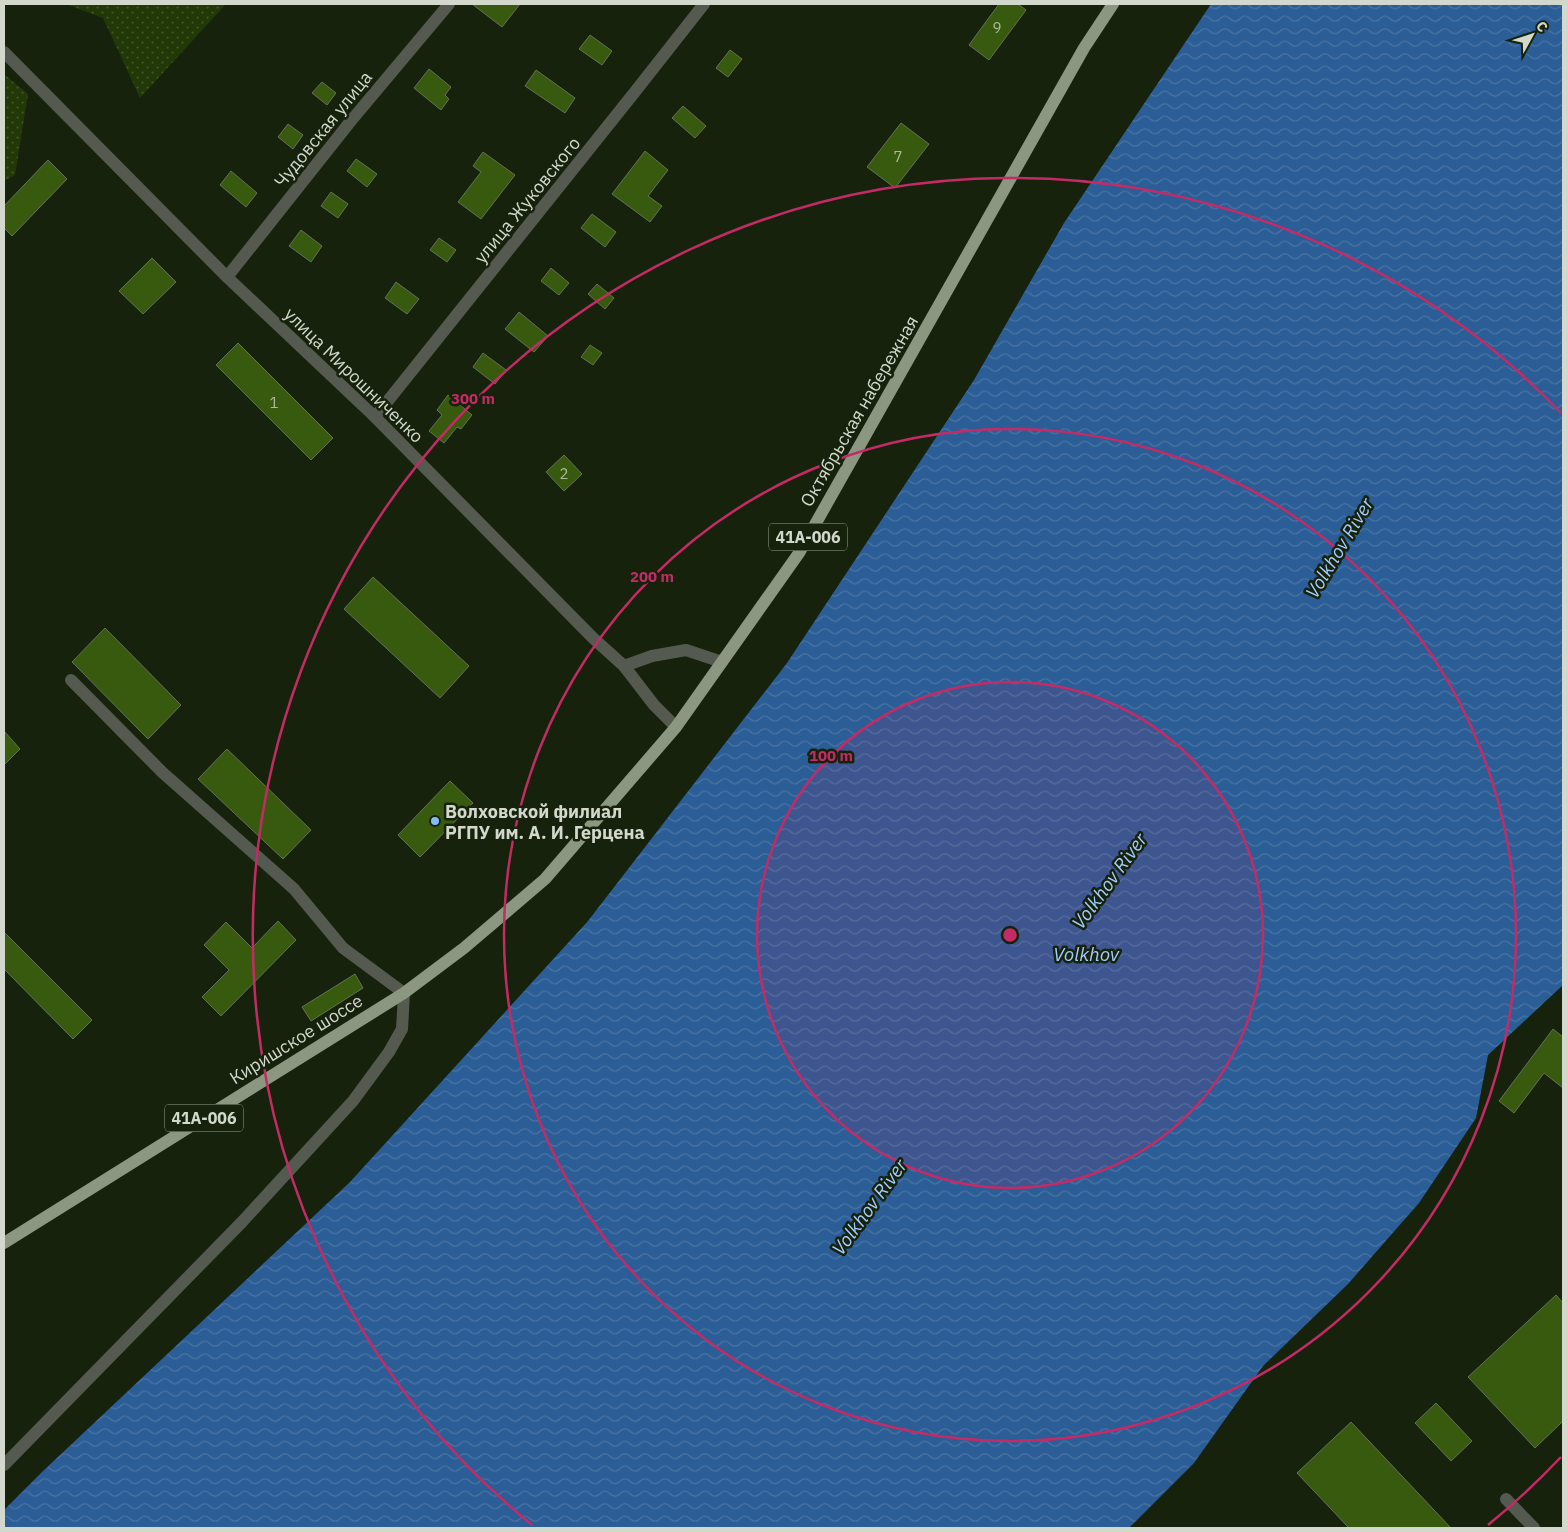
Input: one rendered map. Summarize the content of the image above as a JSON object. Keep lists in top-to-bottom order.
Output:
{
  "streets": {
    "main road": ["Октябрьская набережная", "41А-006", "Киришское шоссе"],
    "street": ["Чудовская улица", "улица Жуковского", "улица Мирошниченко"]
  },
  "crossings": [
    ["Чудовская улица", "улица Мирошниченко"],
    ["улица Жуковского", "улица Мирошниченко"],
    ["улица Мирошниченко", "Октябрьская набережная"],
    ["Октябрьская набережная", "Киришское шоссе"]
  ],
  "water": ["Volkhov River", "Volkhov"],
  "places": ["Волховской филиал РГПУ им. А. И. Герцена"],
  "house_numbers": [
    "9",
    "7",
    "1",
    "2"
  ],
  "north": "top right",
  "rings": ["300 m", "200 m", "100 m"]
}
